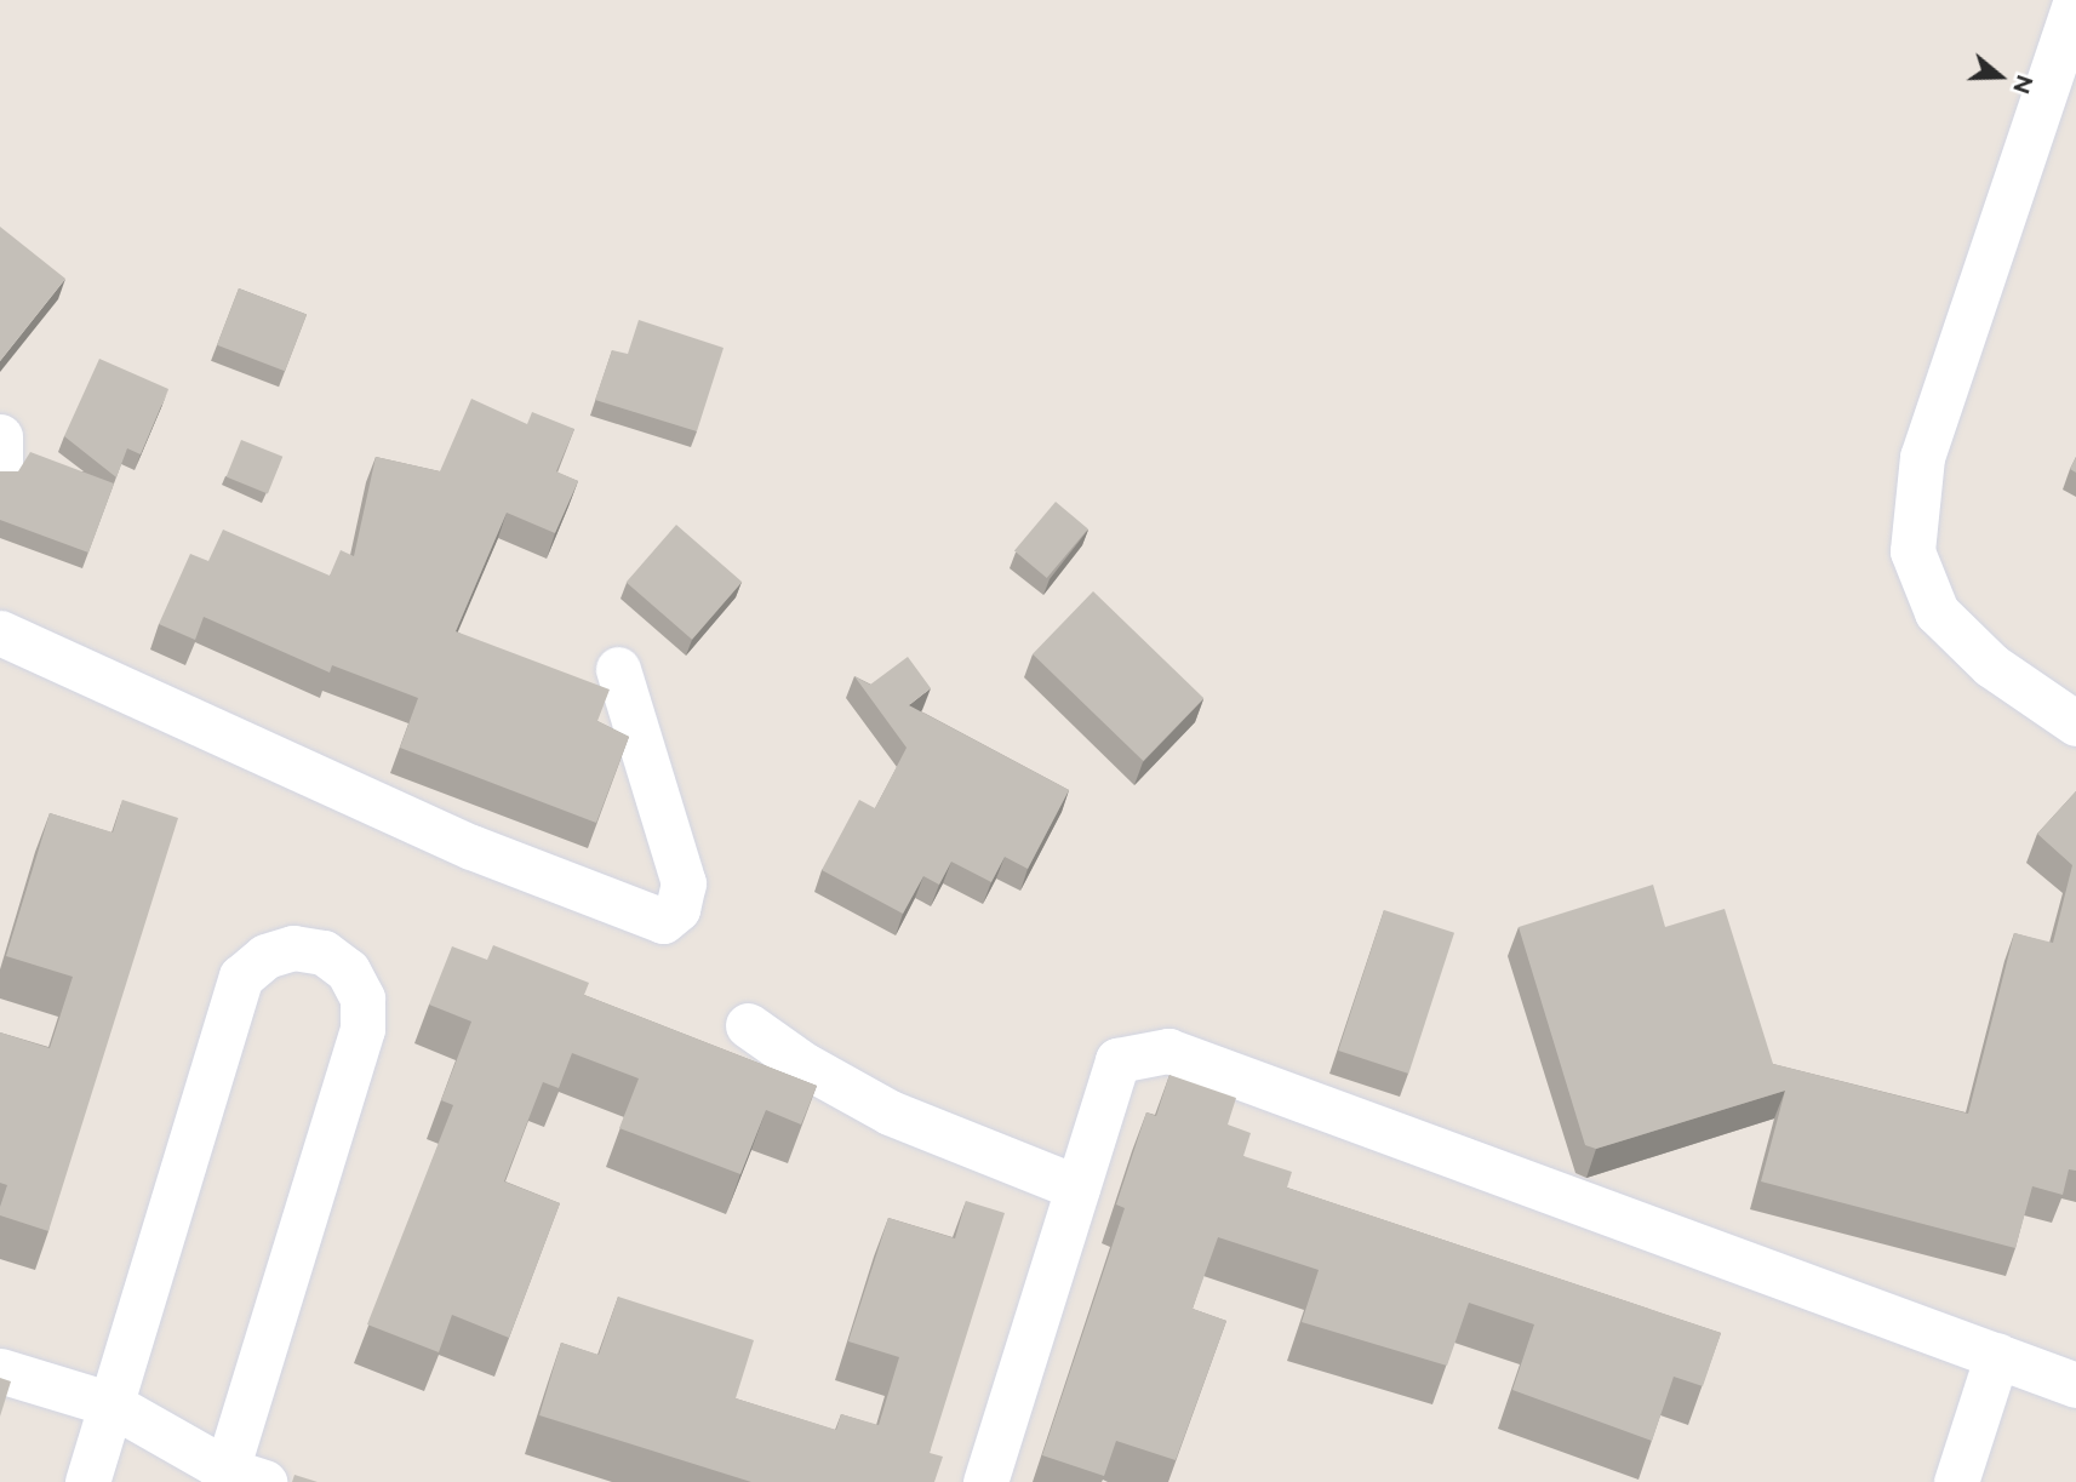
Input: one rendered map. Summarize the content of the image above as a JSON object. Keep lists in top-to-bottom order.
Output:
{
  "north": "right"
}
